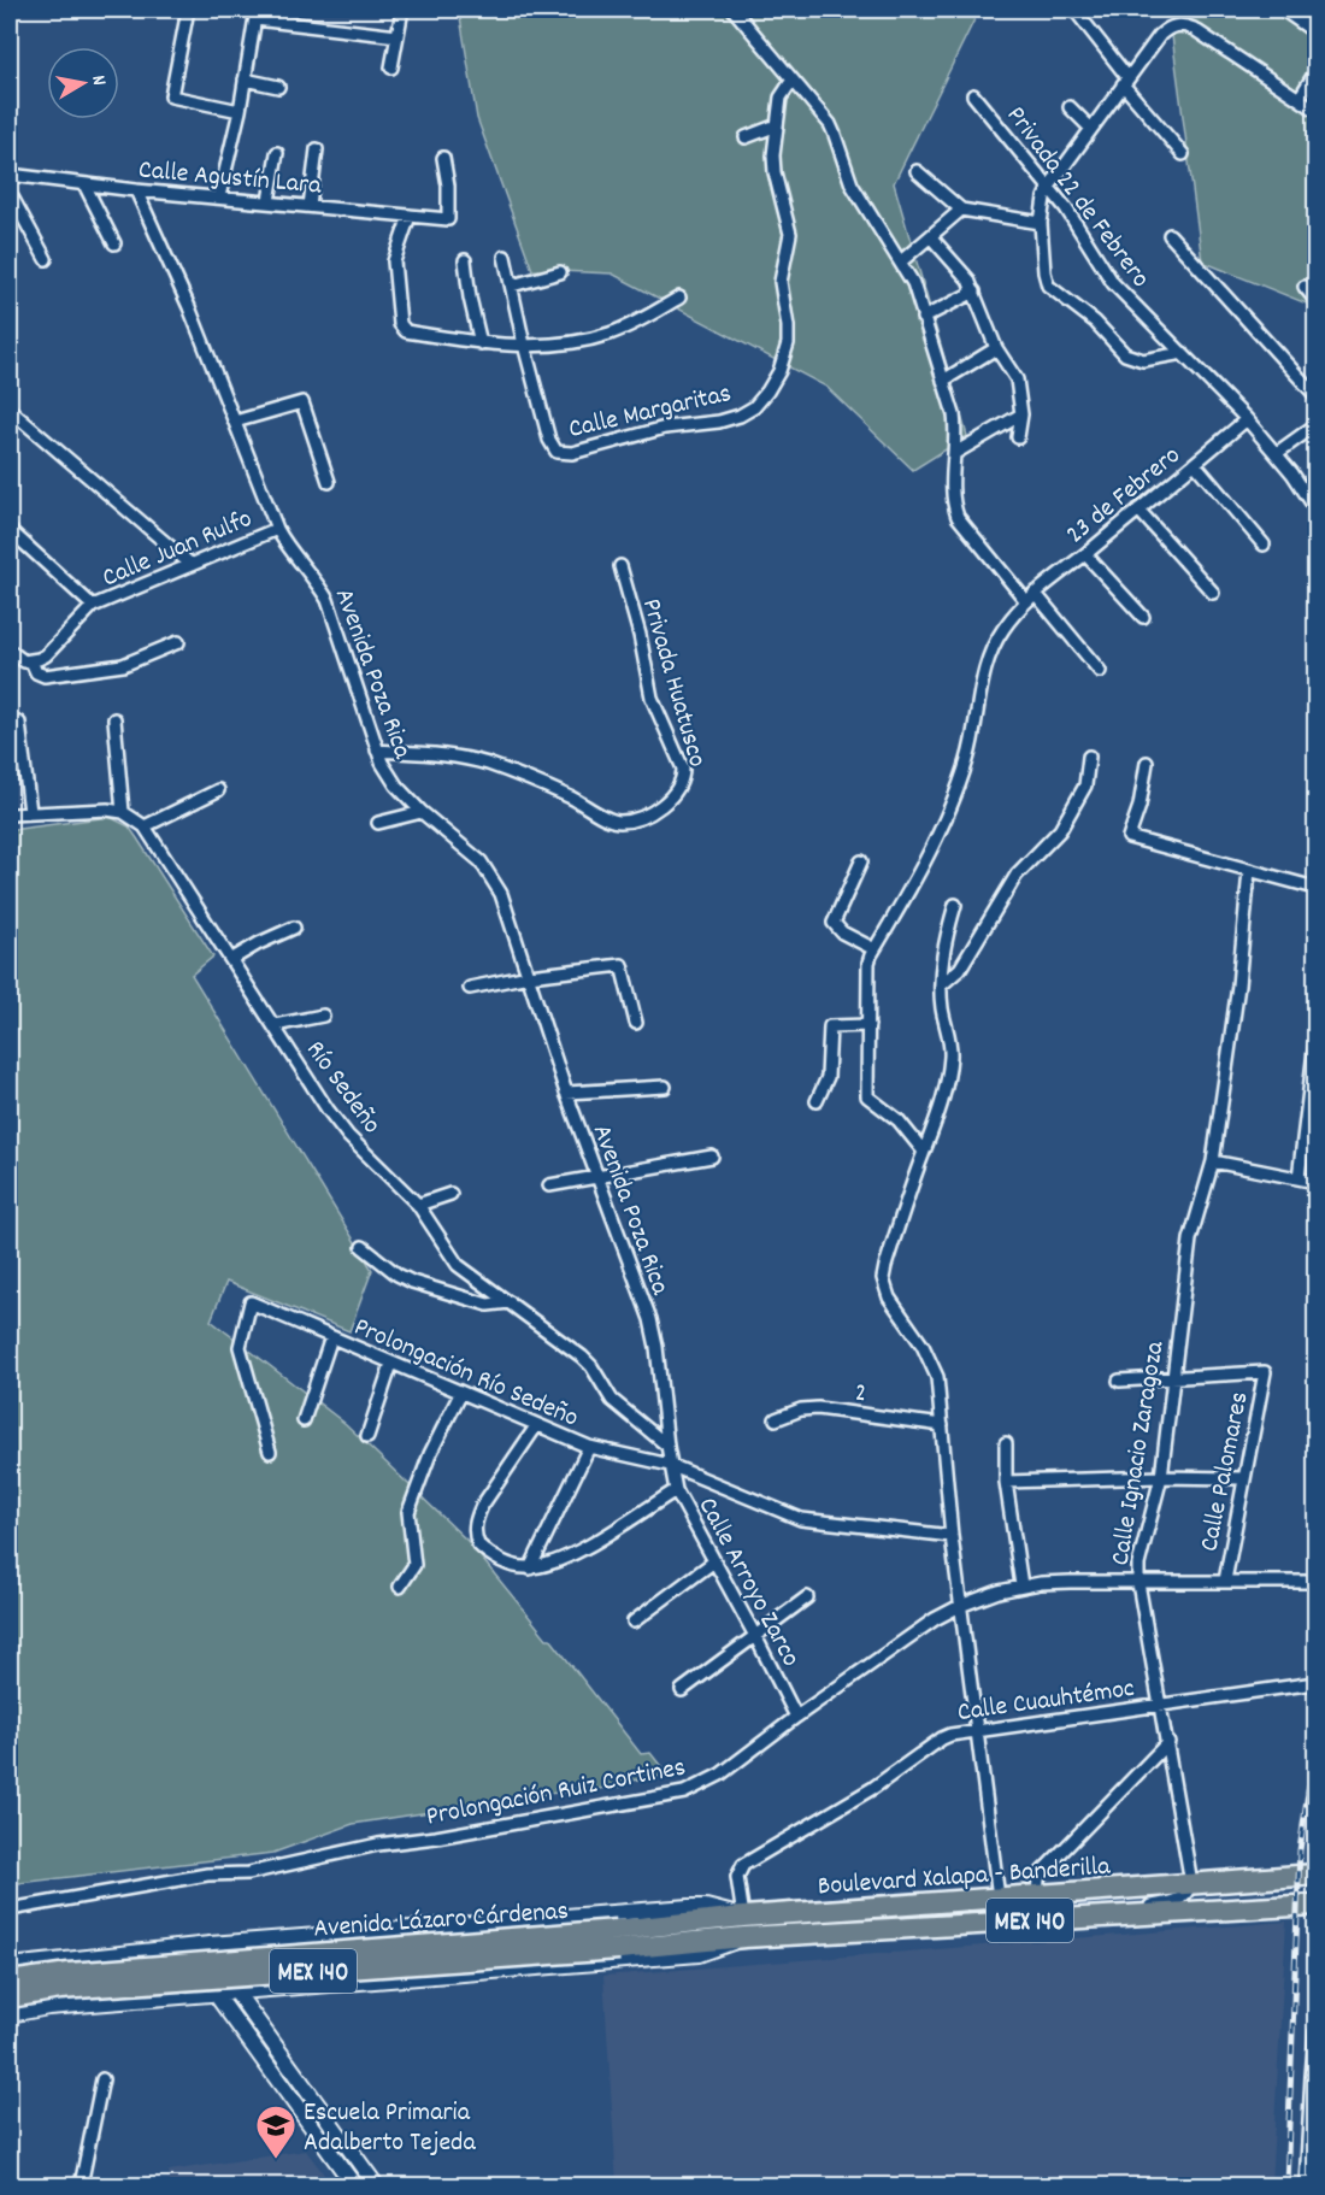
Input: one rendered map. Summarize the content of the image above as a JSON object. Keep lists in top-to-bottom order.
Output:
{
  "streets": {
    "highway": ["Boulevard Xalapa - Banderilla", "Avenida Lázaro Cárdenas", "MEX 140"],
    "street": [
      "Calle Agustín Lara",
      "Privada 22 de Febrero",
      "Calle Margaritas",
      "23 de Febrero",
      "Calle Juan Rulfo",
      "Avenida Poza Rica",
      "Privada Huatusco",
      "Río Sedeño",
      "Prolongación Río Sedeño",
      "2",
      "Calle Ignacio Zaragoza",
      "Calle Palomares",
      "Calle Arroyo Zarco",
      "Calle Cuauhtémoc",
      "Prolongación Ruiz Cortines"
    ]
  },
  "crossings": [
    ["Calle Agustín Lara", "Avenida Poza Rica"],
    ["Privada 22 de Febrero", "23 de Febrero"],
    ["Calle Juan Rulfo", "Avenida Poza Rica"],
    ["Avenida Poza Rica", "Privada Huatusco"],
    ["Avenida Poza Rica", "Río Sedeño"],
    ["Prolongación Río Sedeño", "Calle Arroyo Zarco"],
    ["Calle Ignacio Zaragoza", "Calle Palomares"],
    ["Calle Ignacio Zaragoza", "Calle Cuauhtémoc"],
    ["Calle Ignacio Zaragoza", "Prolongación Ruiz Cortines"],
    ["Calle Ignacio Zaragoza", "Boulevard Xalapa - Banderilla"],
    ["Calle Palomares", "Prolongación Ruiz Cortines"],
    ["Calle Arroyo Zarco", "Prolongación Ruiz Cortines"],
    ["Calle Cuauhtémoc", "Boulevard Xalapa - Banderilla"],
    ["Boulevard Xalapa - Banderilla", "Avenida Lázaro Cárdenas"]
  ],
  "places": {
    "school or university": ["Escuela Primaria Adalberto Tejeda"]
  },
  "north": "right"
}
